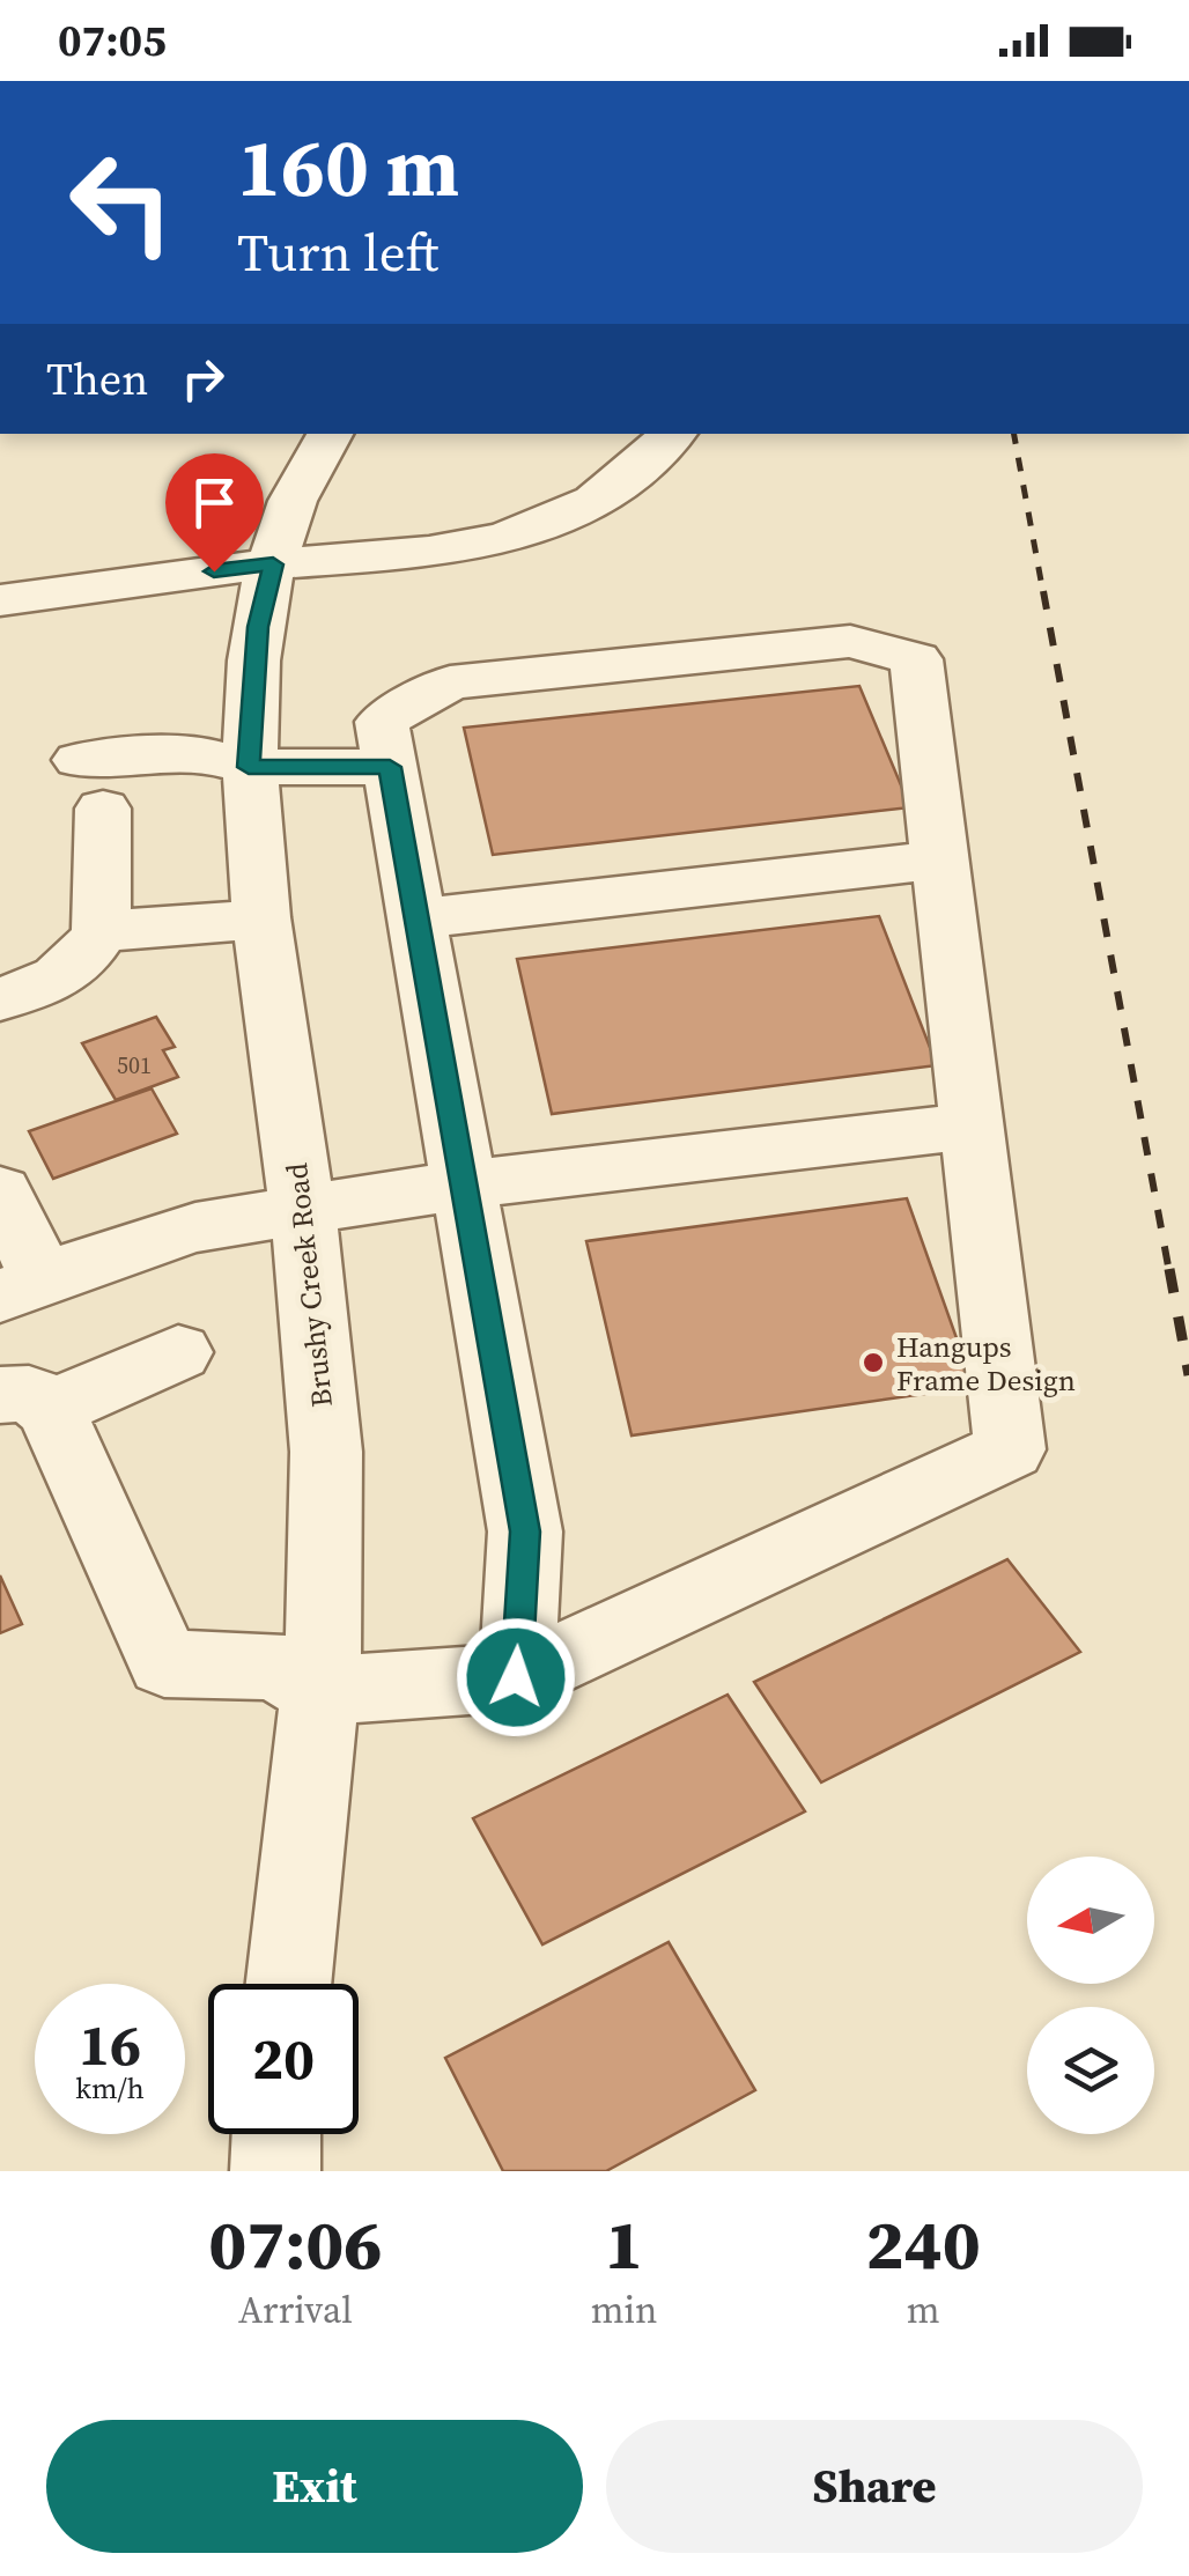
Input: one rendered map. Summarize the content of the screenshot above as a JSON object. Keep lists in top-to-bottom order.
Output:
{
  "streets": {
    "street": ["Brushy Creek Road"]
  },
  "places": ["Hangups Frame Design"],
  "house_numbers": ["501"],
  "north": "left",
  "page": {
    "status": "07:05",
    "turn": ["160 m", "Turn left"],
    "then": "Then",
    "speed": "16 km/h",
    "limit": "20",
    "eta": [
      "07:06",
      "Arrival",
      "1",
      "min",
      "240",
      "m"
    ],
    "buttons": ["Exit", "Share"]
  }
}
